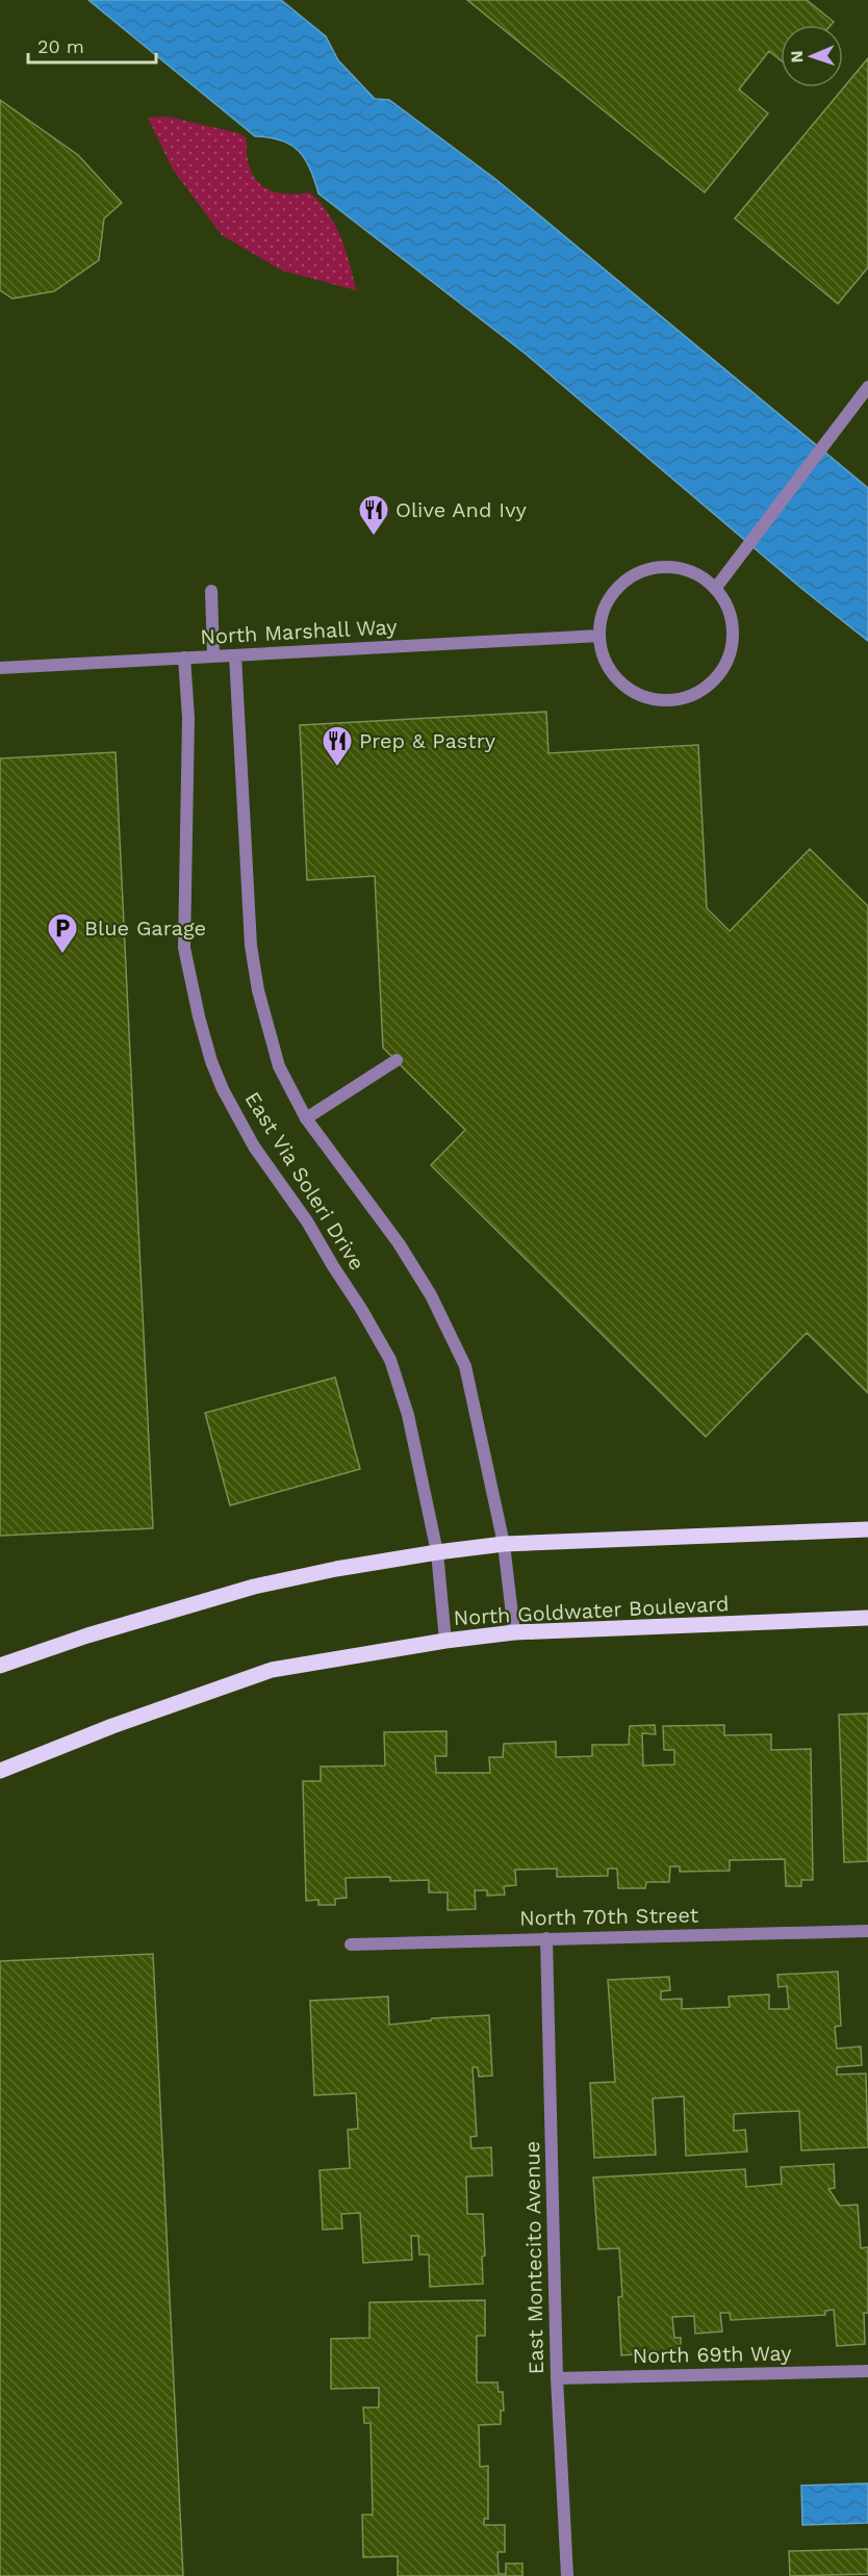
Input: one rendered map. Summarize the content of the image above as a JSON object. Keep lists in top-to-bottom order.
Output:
{
  "streets": {
    "main road": ["North Goldwater Boulevard"],
    "street": [
      "North Marshall Way",
      "East Via Soleri Drive",
      "North 70th Street",
      "East Montecito Avenue",
      "North 69th Way"
    ]
  },
  "crossings": [
    ["North Marshall Way", "East Via Soleri Drive"],
    ["East Via Soleri Drive", "North Goldwater Boulevard"],
    ["North 70th Street", "East Montecito Avenue"],
    ["East Montecito Avenue", "North 69th Way"]
  ],
  "places": {
    "restaurant": ["Olive And Ivy", "Prep & Pastry"],
    "parking": ["Blue Garage"]
  },
  "scale_bar": "20 m",
  "north": "left"
}
